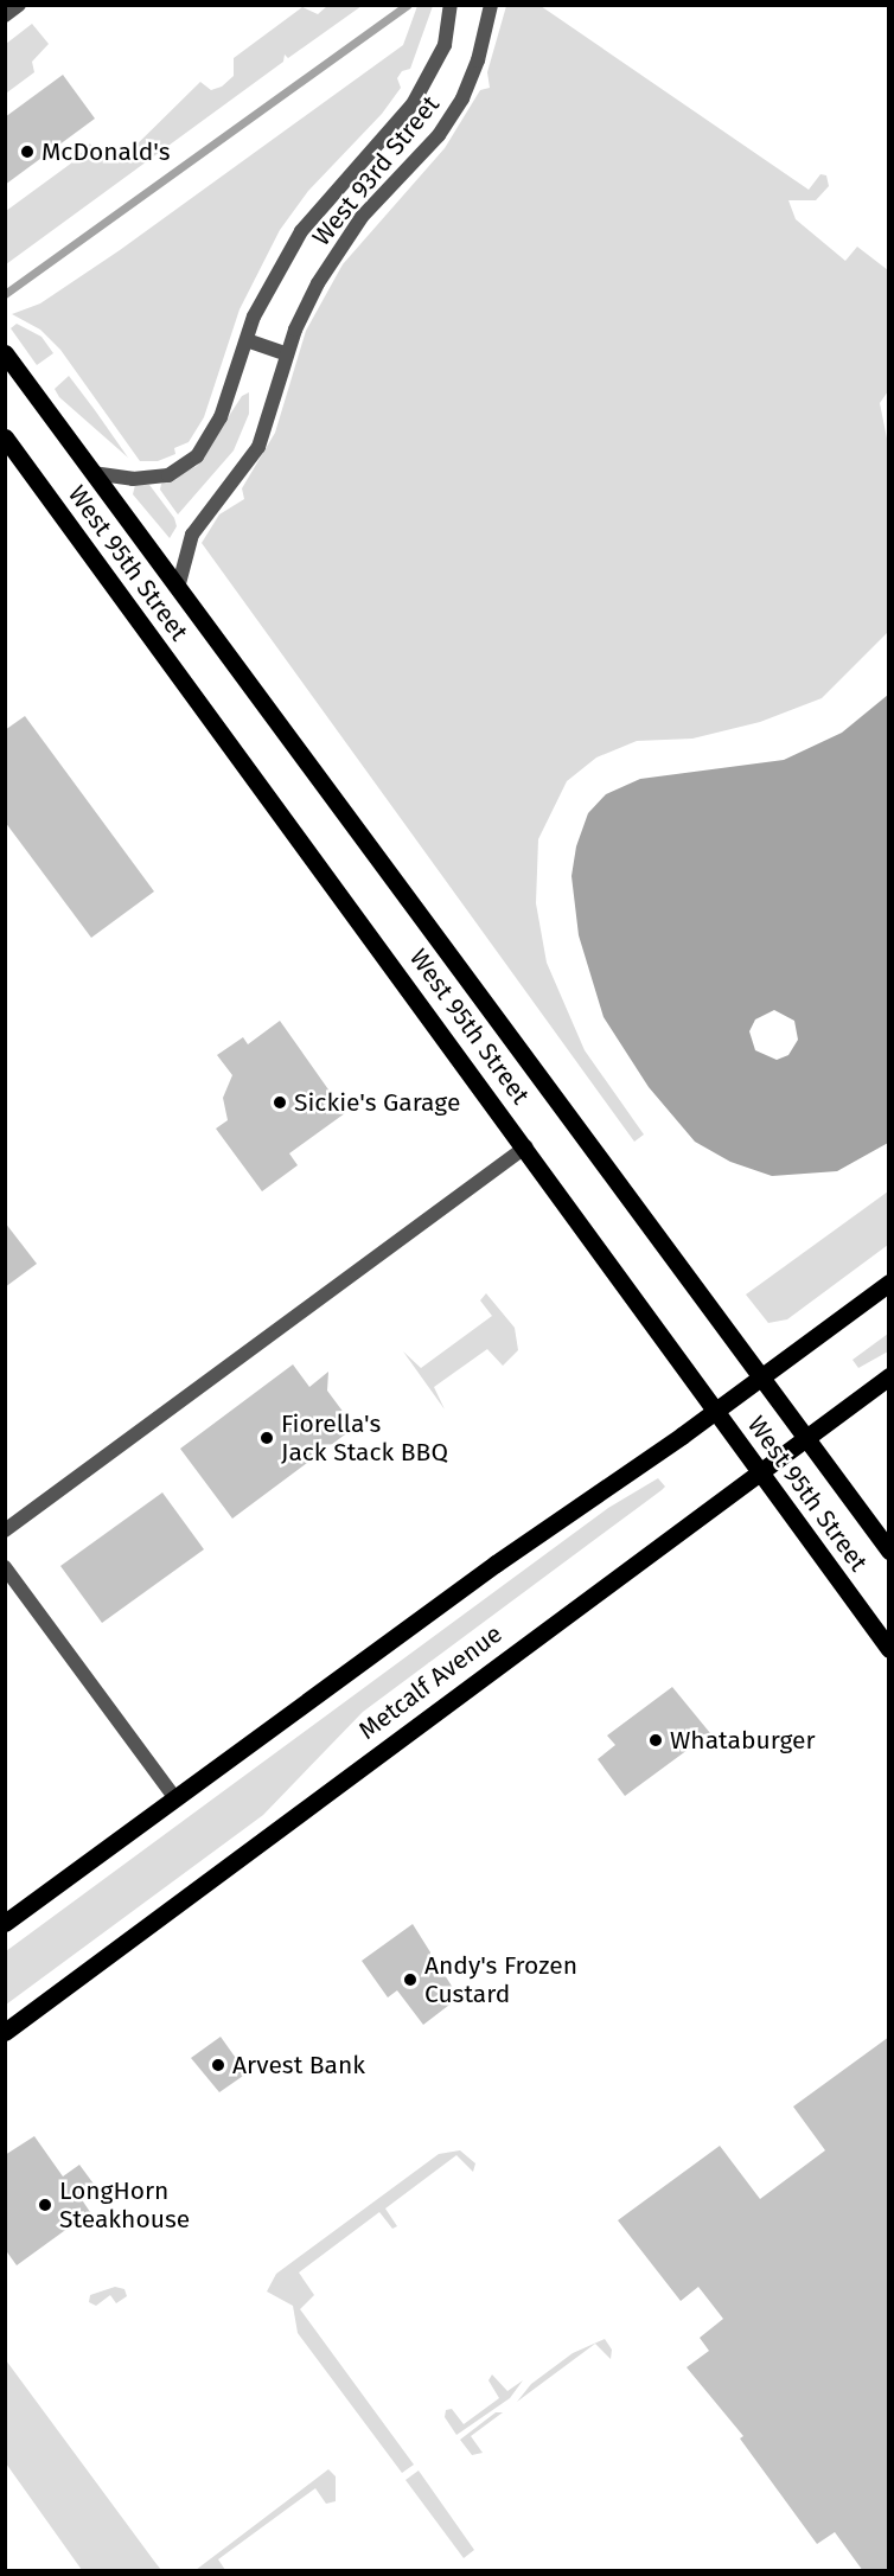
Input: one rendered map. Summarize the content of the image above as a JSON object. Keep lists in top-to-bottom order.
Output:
{
  "streets": {
    "main road": ["West 95th Street", "Metcalf Avenue"],
    "street": ["West 93rd Street"]
  },
  "crossings": [
    ["West 93rd Street", "West 95th Street"],
    ["West 95th Street", "Metcalf Avenue"]
  ],
  "places": [
    "McDonald's",
    "Sickie's Garage",
    "Fiorella's Jack Stack BBQ",
    "Whataburger",
    "Andy's Frozen Custard",
    "Arvest Bank",
    "LongHorn Steakhouse"
  ]
}
